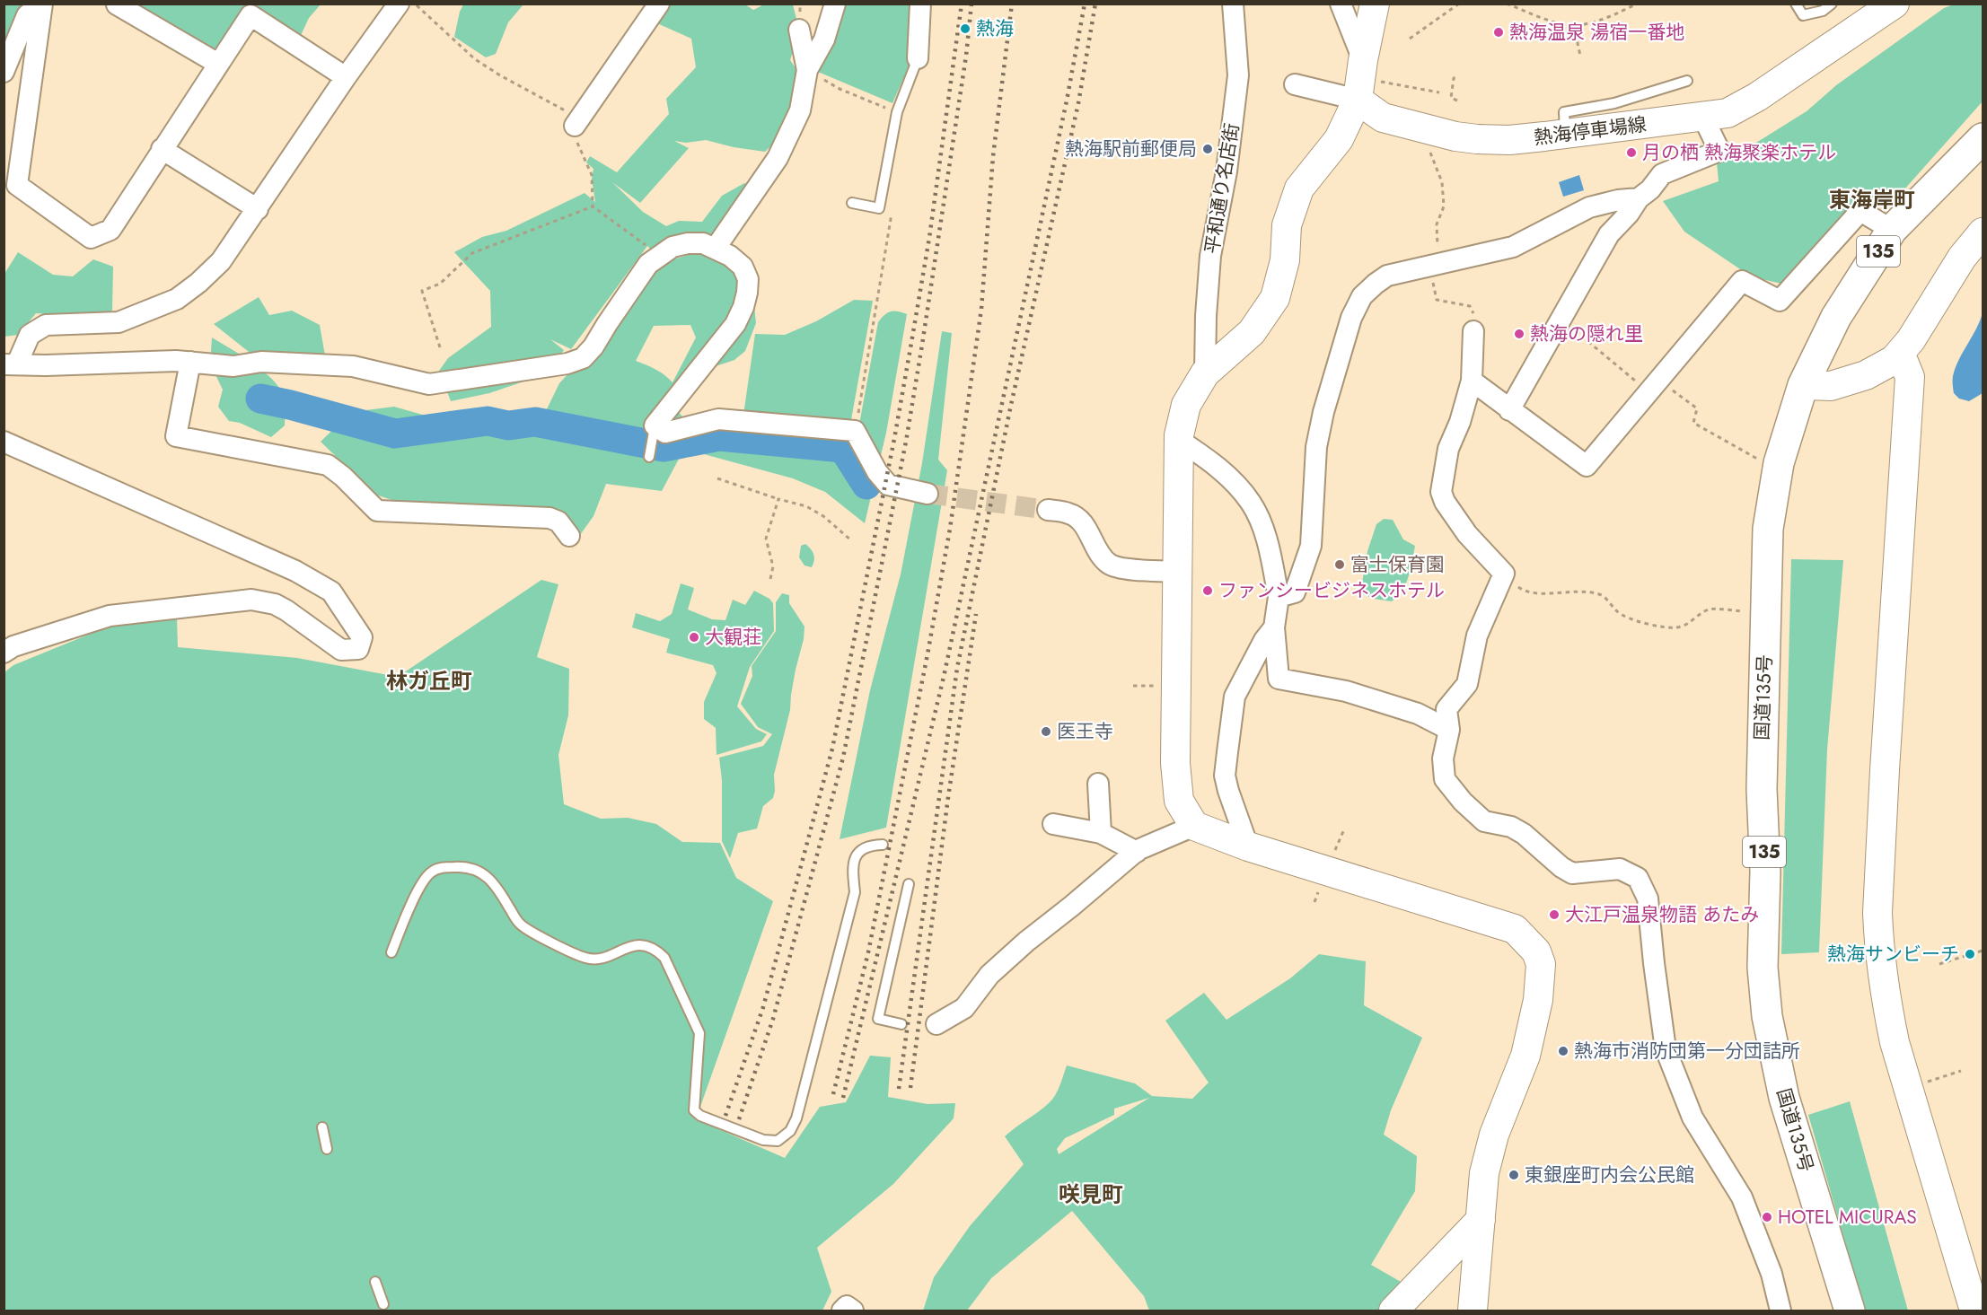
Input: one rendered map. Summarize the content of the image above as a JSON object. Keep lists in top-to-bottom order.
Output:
{
  "streets": {
    "highway": ["135", "国道135号"],
    "street": ["熱海停車場線", "平和通り名店街"]
  },
  "districts": ["東海岸町", "林ガ丘町", "咲見町"],
  "places": [
    "熱海",
    "熱海温泉 湯宿一番地",
    "熱海駅前郵便局",
    "月の栖 熱海聚楽ホテル",
    "熱海の隠れ里",
    "富士保育園",
    "ファンシービジネスホテル",
    "大観荘",
    "医王寺",
    "大江戸温泉物語 あたみ",
    "熱海サンビーチ",
    "熱海市消防団第一分団詰所",
    "東銀座町内会公民館",
    "HOTEL MICURAS"
  ]
}
